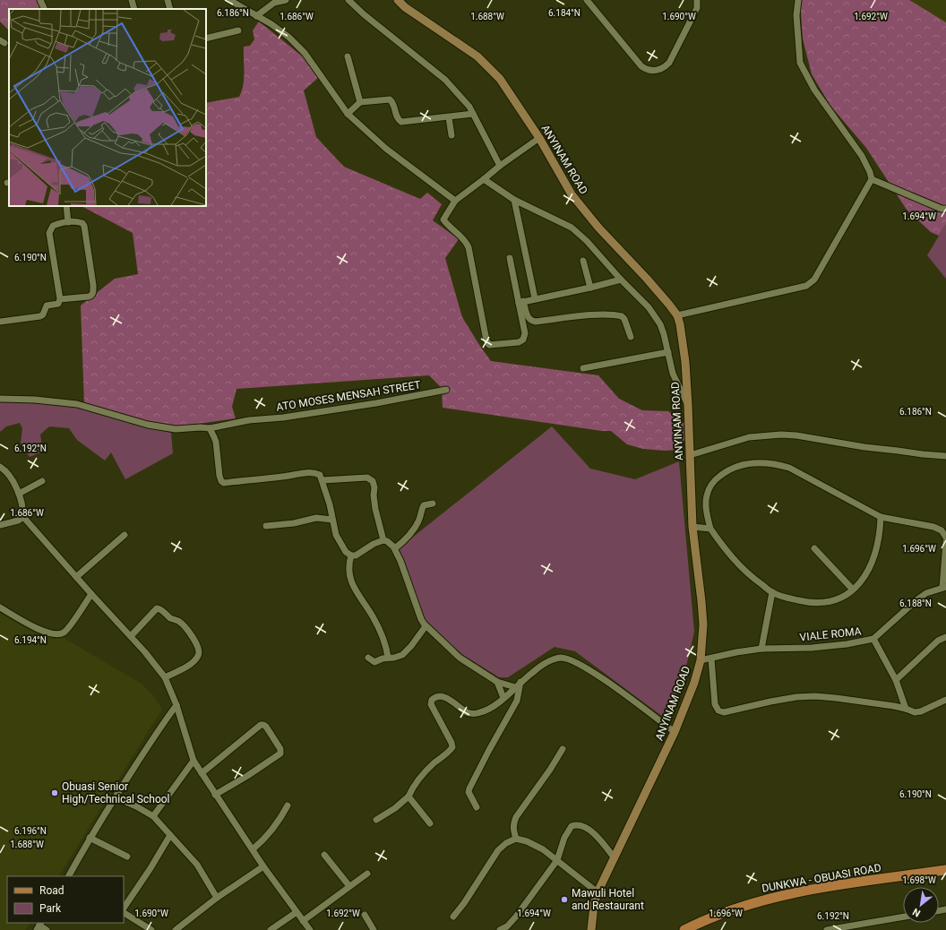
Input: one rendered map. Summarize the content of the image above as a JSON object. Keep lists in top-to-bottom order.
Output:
{
  "streets": {
    "main road": ["DUNKWA - OBUASI ROAD"],
    "street": ["ANYINAM ROAD", "ATO MOSES MENSAH STREET", "VIALE ROMA"]
  },
  "crossings": [
    ["ANYINAM ROAD", "VIALE ROMA"]
  ],
  "places": ["Obuasi Senior High/Technical School", "Mawuli Hotel and Restaurant"],
  "legend": ["Road", "Park"],
  "north": "bottom left",
  "coordinates": [
    "6.186°N",
    "6.184°N",
    "1.690°W",
    "1.692°W",
    "1.686°W",
    "1.688°W",
    "1.694°W",
    "6.190°N",
    "6.192°N",
    "1.696°W",
    "6.188°N",
    "6.194°N",
    "6.196°N",
    "1.698°W"
  ]
}
